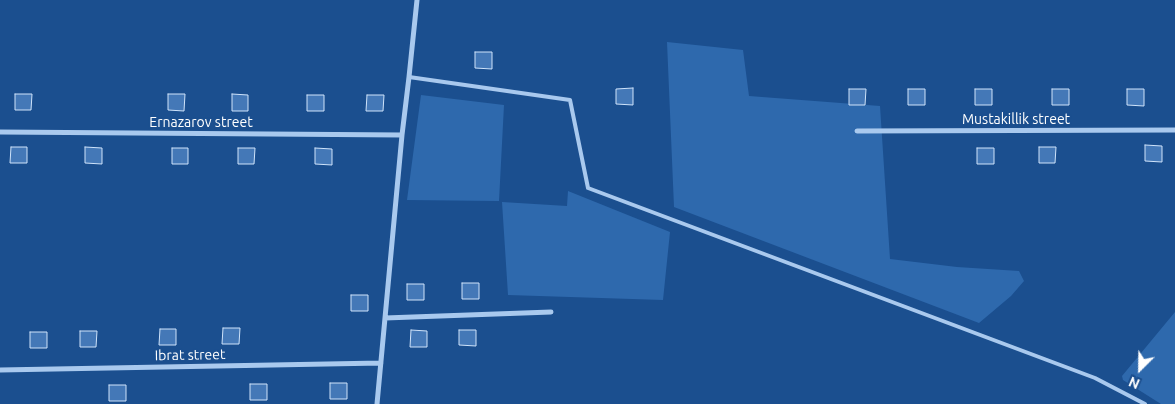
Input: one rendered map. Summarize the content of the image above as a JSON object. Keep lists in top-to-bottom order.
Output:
{
  "streets": {
    "street": ["Mustakillik street", "Ernazarov street", "Ibrat street"]
  },
  "north": "bottom left"
}
